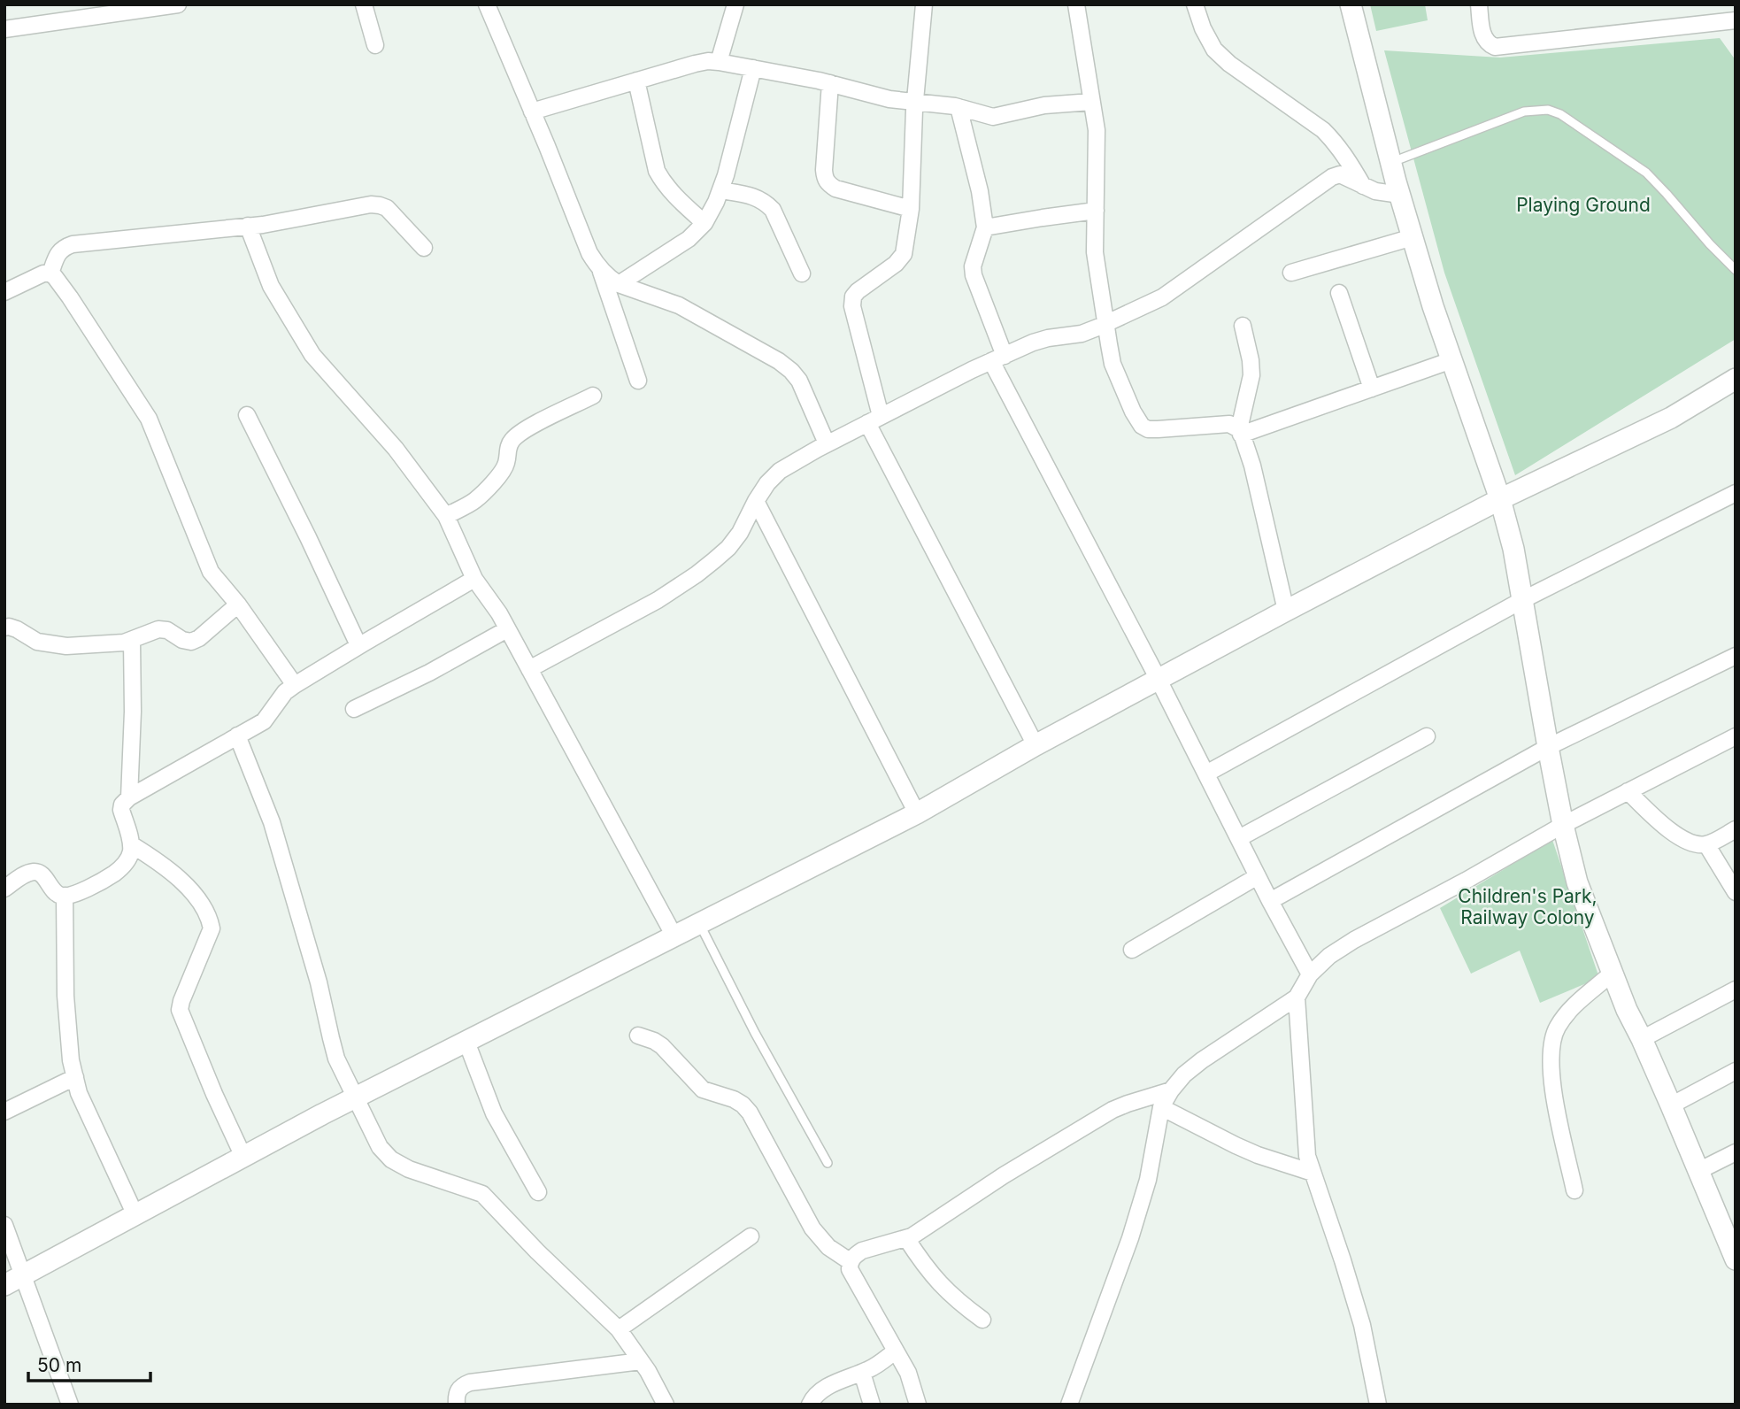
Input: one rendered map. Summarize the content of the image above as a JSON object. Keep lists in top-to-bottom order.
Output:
{
  "parks": ["Playing Ground", "Children's Park, Railway Colony"],
  "scale_bar": "50 m"
}
